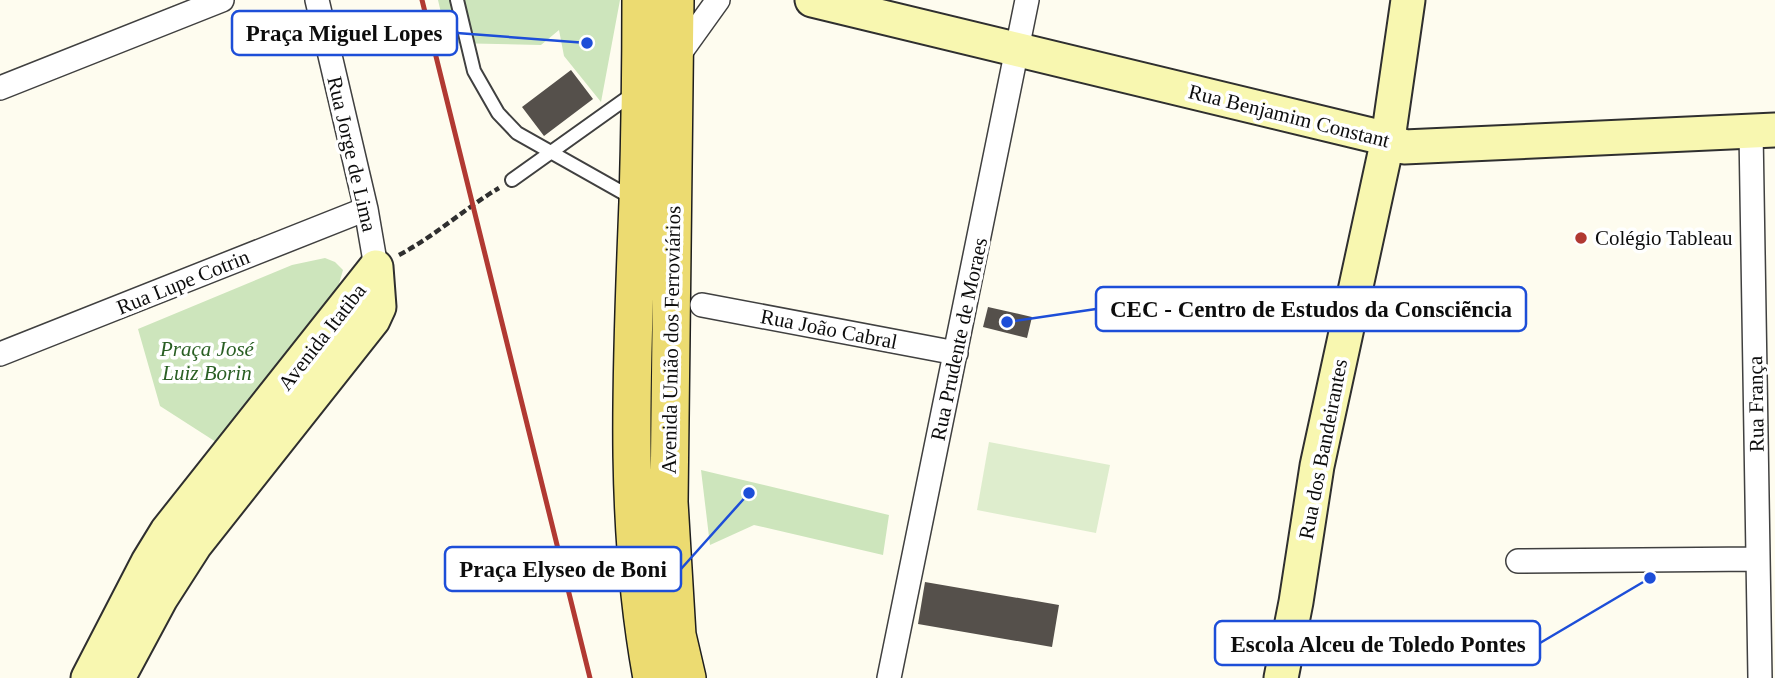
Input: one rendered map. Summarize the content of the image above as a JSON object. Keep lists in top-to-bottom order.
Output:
{
  "streets": {
    "main road": ["Avenida União dos Ferroviários"],
    "street": [
      "Rua Benjamim Constant",
      "Rua Jorge de Lima",
      "Rua Lupe Cotrin",
      "Rua João Cabral",
      "Avenida Itatiba",
      "Rua Prudente de Moraes",
      "Rua França",
      "Rua dos Bandeirantes"
    ]
  },
  "crossings": [
    ["Rua Benjamim Constant", "Rua Prudente de Moraes"],
    ["Rua Benjamim Constant", "Rua França"],
    ["Rua Benjamim Constant", "Rua dos Bandeirantes"],
    ["Rua Jorge de Lima", "Rua Lupe Cotrin"],
    ["Rua Jorge de Lima", "Avenida Itatiba"],
    ["Rua João Cabral", "Rua Prudente de Moraes"]
  ],
  "parks": ["Praça José Luiz Borin"],
  "places": [
    "Praça Miguel Lopes",
    "Colégio Tableau",
    "CEC - Centro de Estudos da Consciẽncia",
    "Praça Elyseo de Boni",
    "Escola Alceu de Toledo Pontes"
  ]
}
